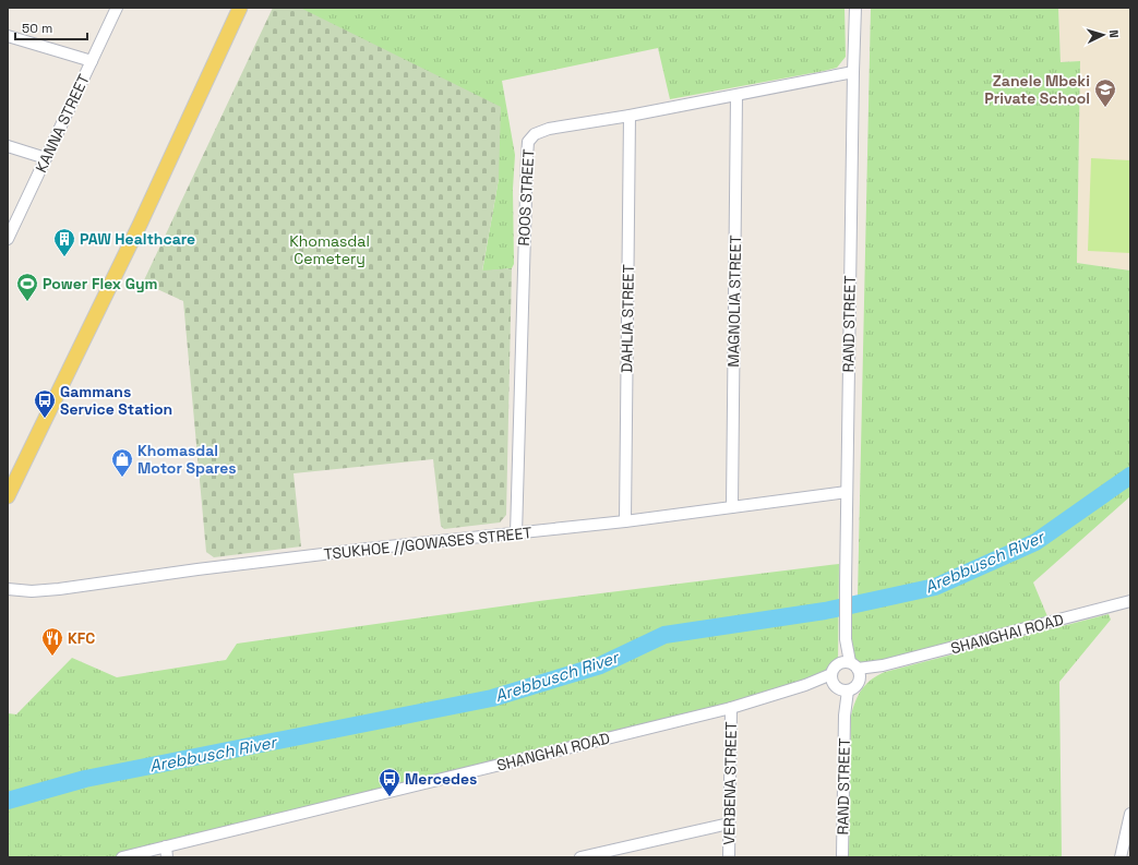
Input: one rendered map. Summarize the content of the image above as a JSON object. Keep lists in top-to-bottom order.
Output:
{
  "streets": {
    "street": [
      "KANNA STREET",
      "ROOS STREET",
      "MAGNOLIA STREET",
      "DAHLIA STREET",
      "RAND STREET",
      "TSUKHOE //GOWASES STREET",
      "SHANGHAI ROAD",
      "VERBENA STREET"
    ]
  },
  "crossings": [
    ["ROOS STREET", "MAGNOLIA STREET"],
    ["ROOS STREET", "DAHLIA STREET"],
    ["ROOS STREET", "RAND STREET"],
    ["ROOS STREET", "TSUKHOE //GOWASES STREET"],
    ["MAGNOLIA STREET", "TSUKHOE //GOWASES STREET"],
    ["DAHLIA STREET", "TSUKHOE //GOWASES STREET"],
    ["RAND STREET", "TSUKHOE //GOWASES STREET"],
    ["RAND STREET", "SHANGHAI ROAD"],
    ["SHANGHAI ROAD", "VERBENA STREET"]
  ],
  "water": ["Arebbusch River"],
  "parks": ["Khomasdal Cemetery"],
  "places": {
    "school or university": ["Zanele Mbeki Private School"],
    "building": ["PAW Healthcare"],
    "sports": ["Power Flex Gym"],
    "bus stop": ["Gammans Service Station", "Mercedes"],
    "shop": ["Khomasdal Motor Spares"],
    "restaurant": ["KFC"]
  },
  "scale_bar": "50 m",
  "north": "right"
}
